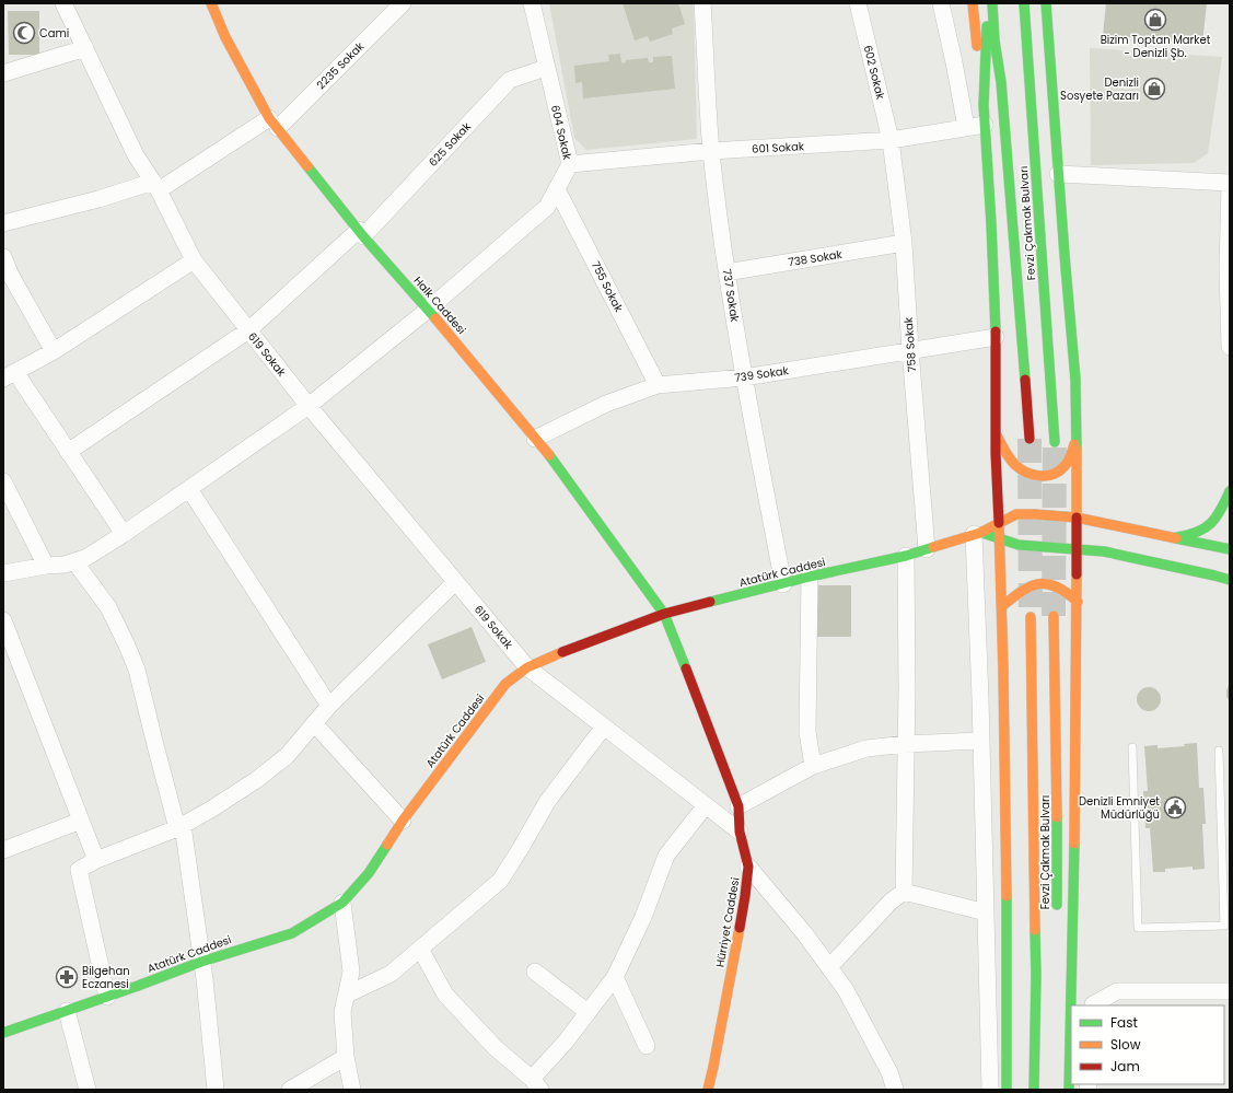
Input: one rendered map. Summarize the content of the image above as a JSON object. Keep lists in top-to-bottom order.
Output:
{
  "streets": {
    "main road": [
      "Fevzi Çakmak Bulvarı",
      "Halk Caddesi",
      "Atatürk Caddesi",
      "Hürriyet Caddesi"
    ],
    "street": [
      "2235 Sokak",
      "602 Sokak",
      "604 Sokak",
      "625 Sokak",
      "601 Sokak",
      "738 Sokak",
      "755 Sokak",
      "737 Sokak",
      "758 Sokak",
      "619 Sokak",
      "739 Sokak"
    ]
  },
  "crossings": [
    ["2235 Sokak", "Halk Caddesi"],
    ["2235 Sokak", "619 Sokak"],
    ["602 Sokak", "601 Sokak"],
    ["602 Sokak", "758 Sokak"],
    ["604 Sokak", "625 Sokak"],
    ["604 Sokak", "601 Sokak"],
    ["604 Sokak", "755 Sokak"],
    ["604 Sokak", "Halk Caddesi"],
    ["604 Sokak", "619 Sokak"],
    ["625 Sokak", "Halk Caddesi"],
    ["625 Sokak", "619 Sokak"],
    ["601 Sokak", "737 Sokak"],
    ["601 Sokak", "758 Sokak"],
    ["738 Sokak", "737 Sokak"],
    ["738 Sokak", "758 Sokak"],
    ["755 Sokak", "739 Sokak"],
    ["737 Sokak", "739 Sokak"],
    ["737 Sokak", "Atatürk Caddesi"],
    ["Halk Caddesi", "739 Sokak"],
    ["Halk Caddesi", "Atatürk Caddesi"],
    ["Halk Caddesi", "Hürriyet Caddesi"],
    ["758 Sokak", "739 Sokak"],
    ["758 Sokak", "Atatürk Caddesi"],
    ["619 Sokak", "Atatürk Caddesi"],
    ["619 Sokak", "Hürriyet Caddesi"],
    ["Atatürk Caddesi", "Hürriyet Caddesi"]
  ],
  "places": {
    "shop": ["Bizim Toptan Market - Denizli Şb.", "Denizli Sosyete Pazarı"],
    "mosque": ["Cami"],
    "public building": ["Denizli Emniyet Müdürlüğü"],
    "pharmacy": ["Bilgehan Eczanesi"]
  },
  "legend": ["Fast", "Slow", "Jam"]
}
